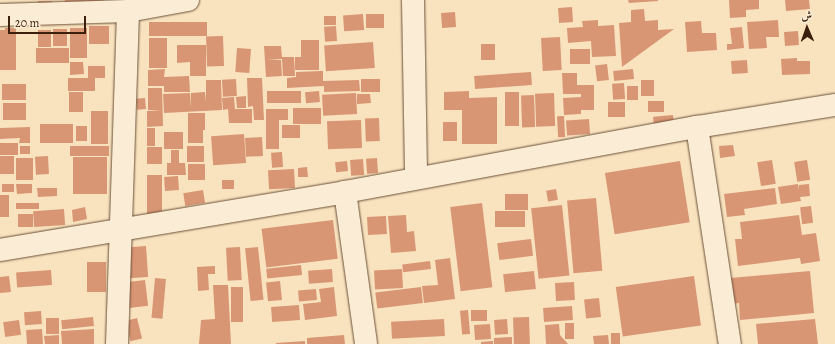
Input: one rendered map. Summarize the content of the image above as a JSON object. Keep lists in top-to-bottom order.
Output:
{
  "scale_bar": "20 m",
  "north": "top"
}
